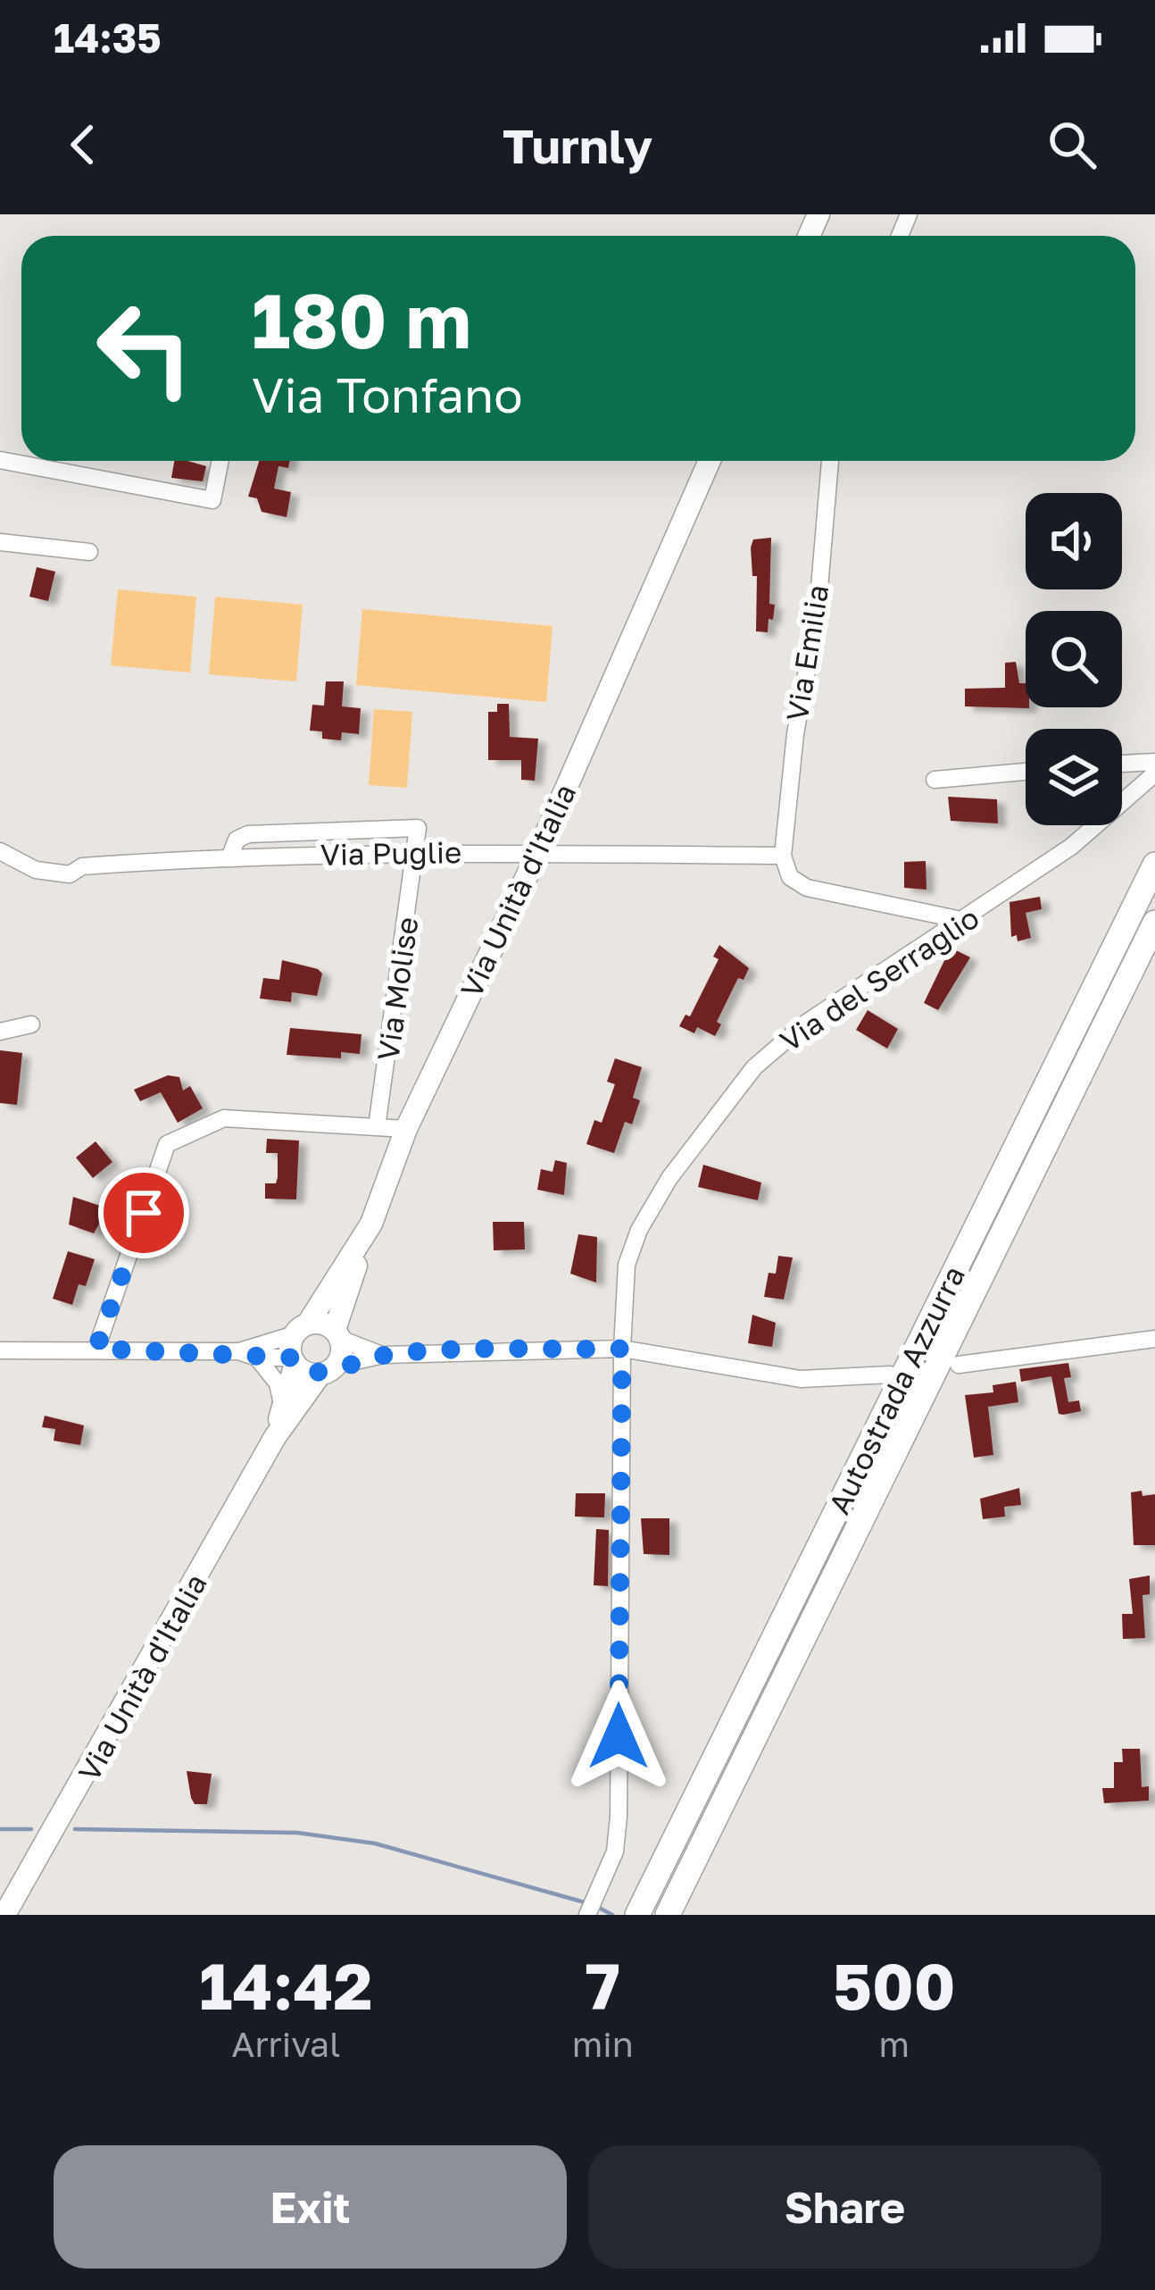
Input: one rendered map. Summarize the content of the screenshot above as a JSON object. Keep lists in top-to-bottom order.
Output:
{
  "streets": {
    "highway": ["Autostrada Azzurra"],
    "main road": ["Via Unità d'Italia"],
    "street": [
      "Via Emilia",
      "Via Puglie",
      "Via del Serraglio",
      "Via Molise"
    ]
  },
  "crossings": [
    ["Via Emilia", "Via Puglie"],
    ["Via Puglie", "Via Unità d'Italia"],
    ["Via Puglie", "Via Molise"]
  ],
  "page": {
    "status": "14:35",
    "header": "Turnly",
    "turn": ["180 m", "Via Tonfano"],
    "eta": [
      "14:42",
      "Arrival",
      "7",
      "min",
      "500",
      "m"
    ],
    "buttons": ["Exit", "Share"]
  }
}
